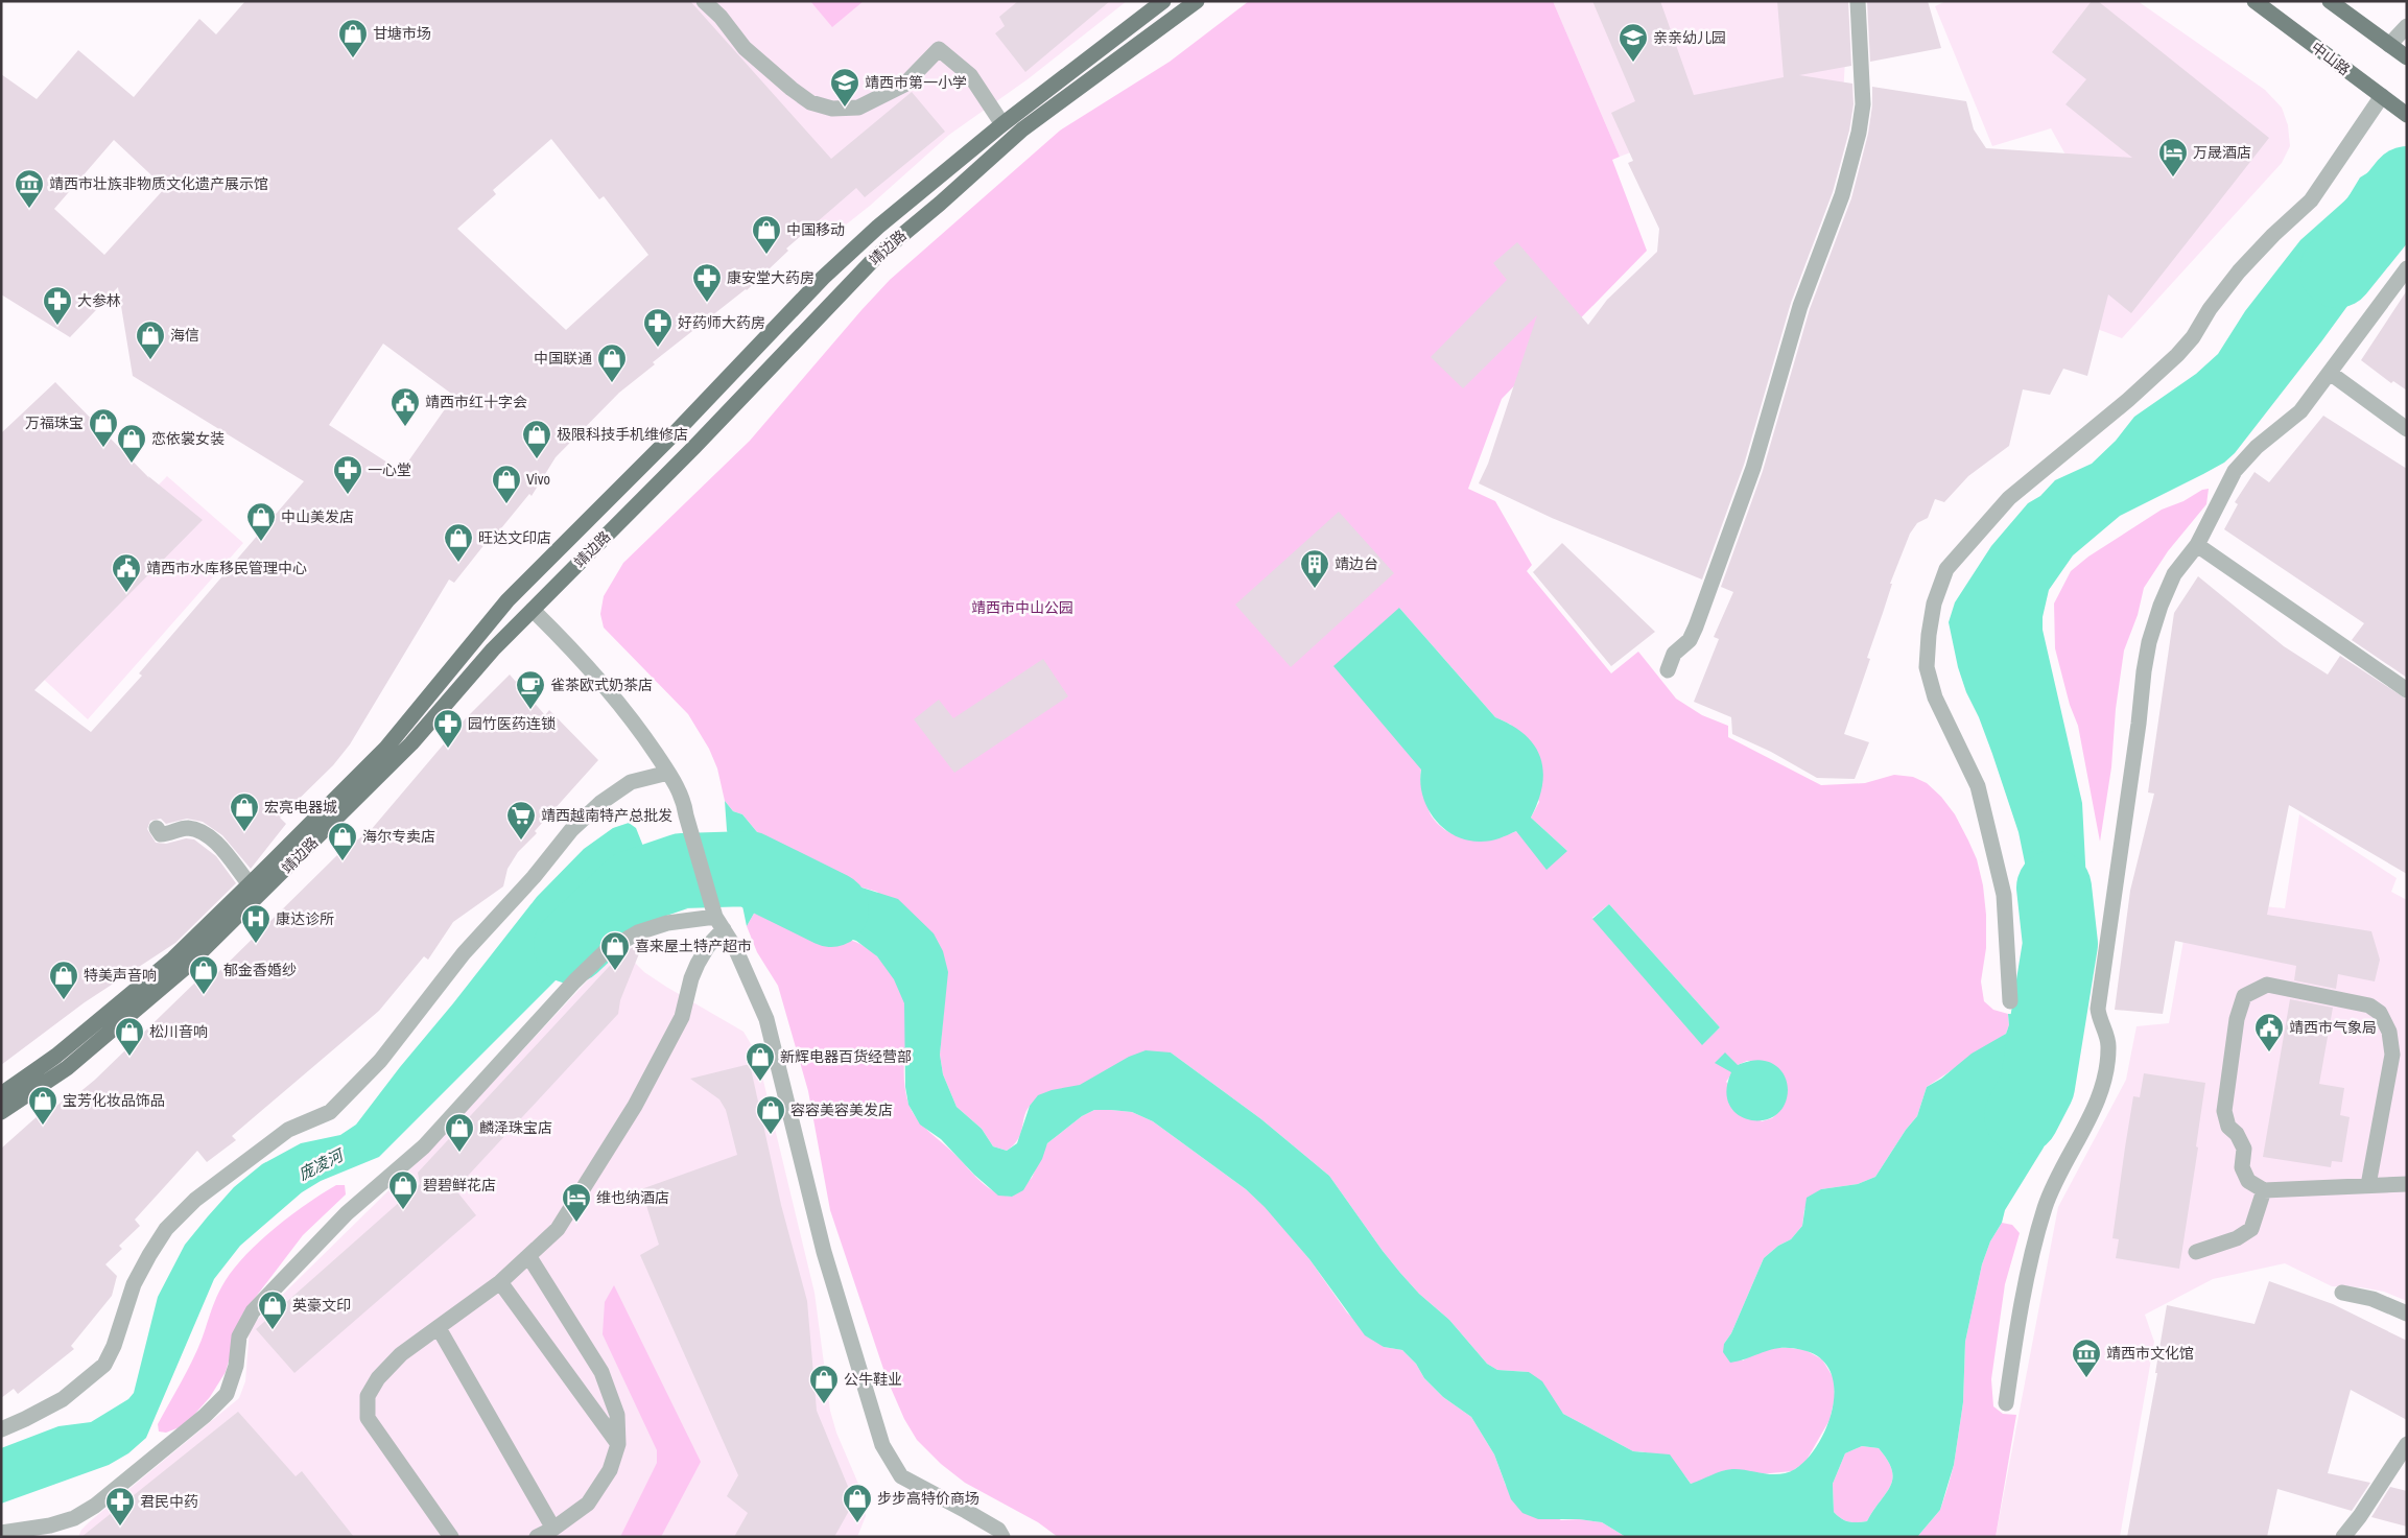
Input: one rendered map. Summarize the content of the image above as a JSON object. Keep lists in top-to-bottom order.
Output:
{
  "streets": {
    "main road": ["中山路", "靖边路"]
  },
  "water": ["庞凌河"],
  "parks": ["靖西市中山公园"],
  "places": {
    "shop": [
      "甘塘市场",
      "中国移动",
      "海信",
      "中国联通",
      "万福珠宝",
      "极限科技手机维修店",
      "恋依裳女装",
      "Vivo",
      "中山美发店",
      "旺达文印店",
      "宏亮电器城",
      "海尔专卖店",
      "喜来屋土特产超市",
      "郁金香婚纱",
      "特美声音响",
      "松川音响",
      "新辉电器百货经营部",
      "宝芳化妆品饰品",
      "容容美容美发店",
      "麟泽珠宝店",
      "碧碧鲜花店",
      "英豪文印",
      "公牛鞋业",
      "步步高特价商场"
    ],
    "school or university": ["亲亲幼儿园", "靖西市第一小学"],
    "hotel": ["万晟酒店", "维也纳酒店"],
    "museum": ["靖西市壮族非物质文化遗产展示馆", "靖西市文化馆"],
    "pharmacy": [
      "康安堂大药房",
      "大参林",
      "好药师大药房",
      "一心堂",
      "园竹医药连锁",
      "君民中药"
    ],
    "public building": ["靖西市红十字会", "靖西市水库移民管理中心", "靖西市气象局"],
    "building": ["靖边台"],
    "cafe": ["雀茶欧式奶茶店"],
    "supermarket": ["靖西越南特产总批发"],
    "hospital": ["康达诊所"]
  }
}
